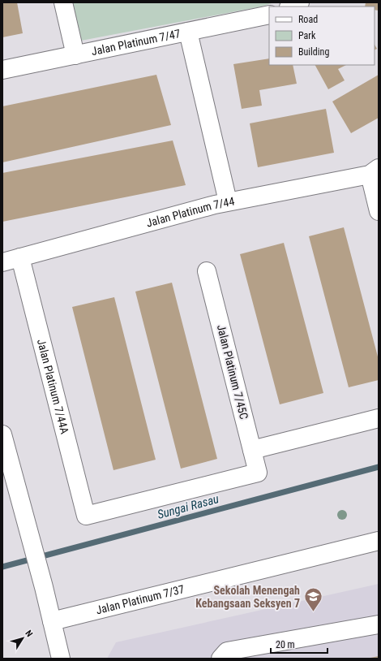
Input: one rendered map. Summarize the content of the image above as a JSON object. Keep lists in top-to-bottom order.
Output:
{
  "streets": {
    "street": [
      "Jalan Platinum 7/47",
      "Jalan Platinum 7/44",
      "Jalan Platinum 7/45C",
      "Jalan Platinum 7/44A",
      "Jalan Platinum 7/37"
    ]
  },
  "crossings": [
    ["Jalan Platinum 7/44", "Jalan Platinum 7/44A"],
    ["Jalan Platinum 7/45C", "Jalan Platinum 7/44A"]
  ],
  "water": ["Sungai Rasau"],
  "places": {
    "school or university": ["Sekolah Menengah Kebangsaan Seksyen 7"]
  },
  "legend": ["Road", "Park", "Building"],
  "scale_bar": "20 m",
  "north": "top right"
}
